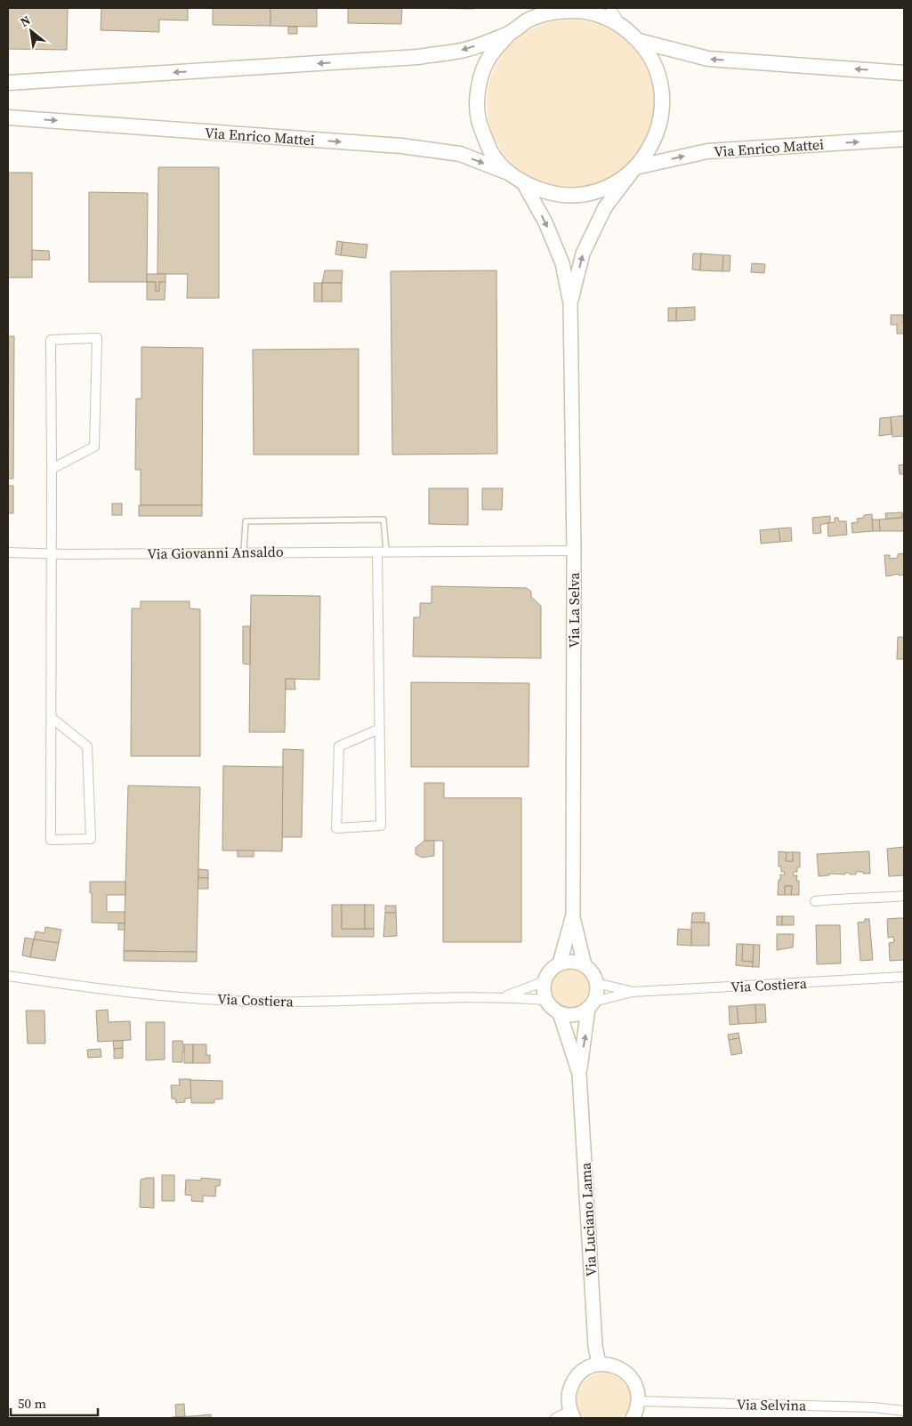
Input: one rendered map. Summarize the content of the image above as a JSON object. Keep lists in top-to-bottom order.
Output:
{
  "streets": {
    "main road": ["Via Enrico Mattei"],
    "street": [
      "Via Giovanni Ansaldo",
      "Via La Selva",
      "Via Costiera",
      "Via Luciano Lama",
      "Via Selvina"
    ]
  },
  "crossings": [
    ["Via Enrico Mattei", "Via La Selva"],
    ["Via Giovanni Ansaldo", "Via La Selva"],
    ["Via La Selva", "Via Costiera"],
    ["Via La Selva", "Via Luciano Lama"],
    ["Via Costiera", "Via Luciano Lama"]
  ],
  "scale_bar": "50 m",
  "north": "top left"
}
